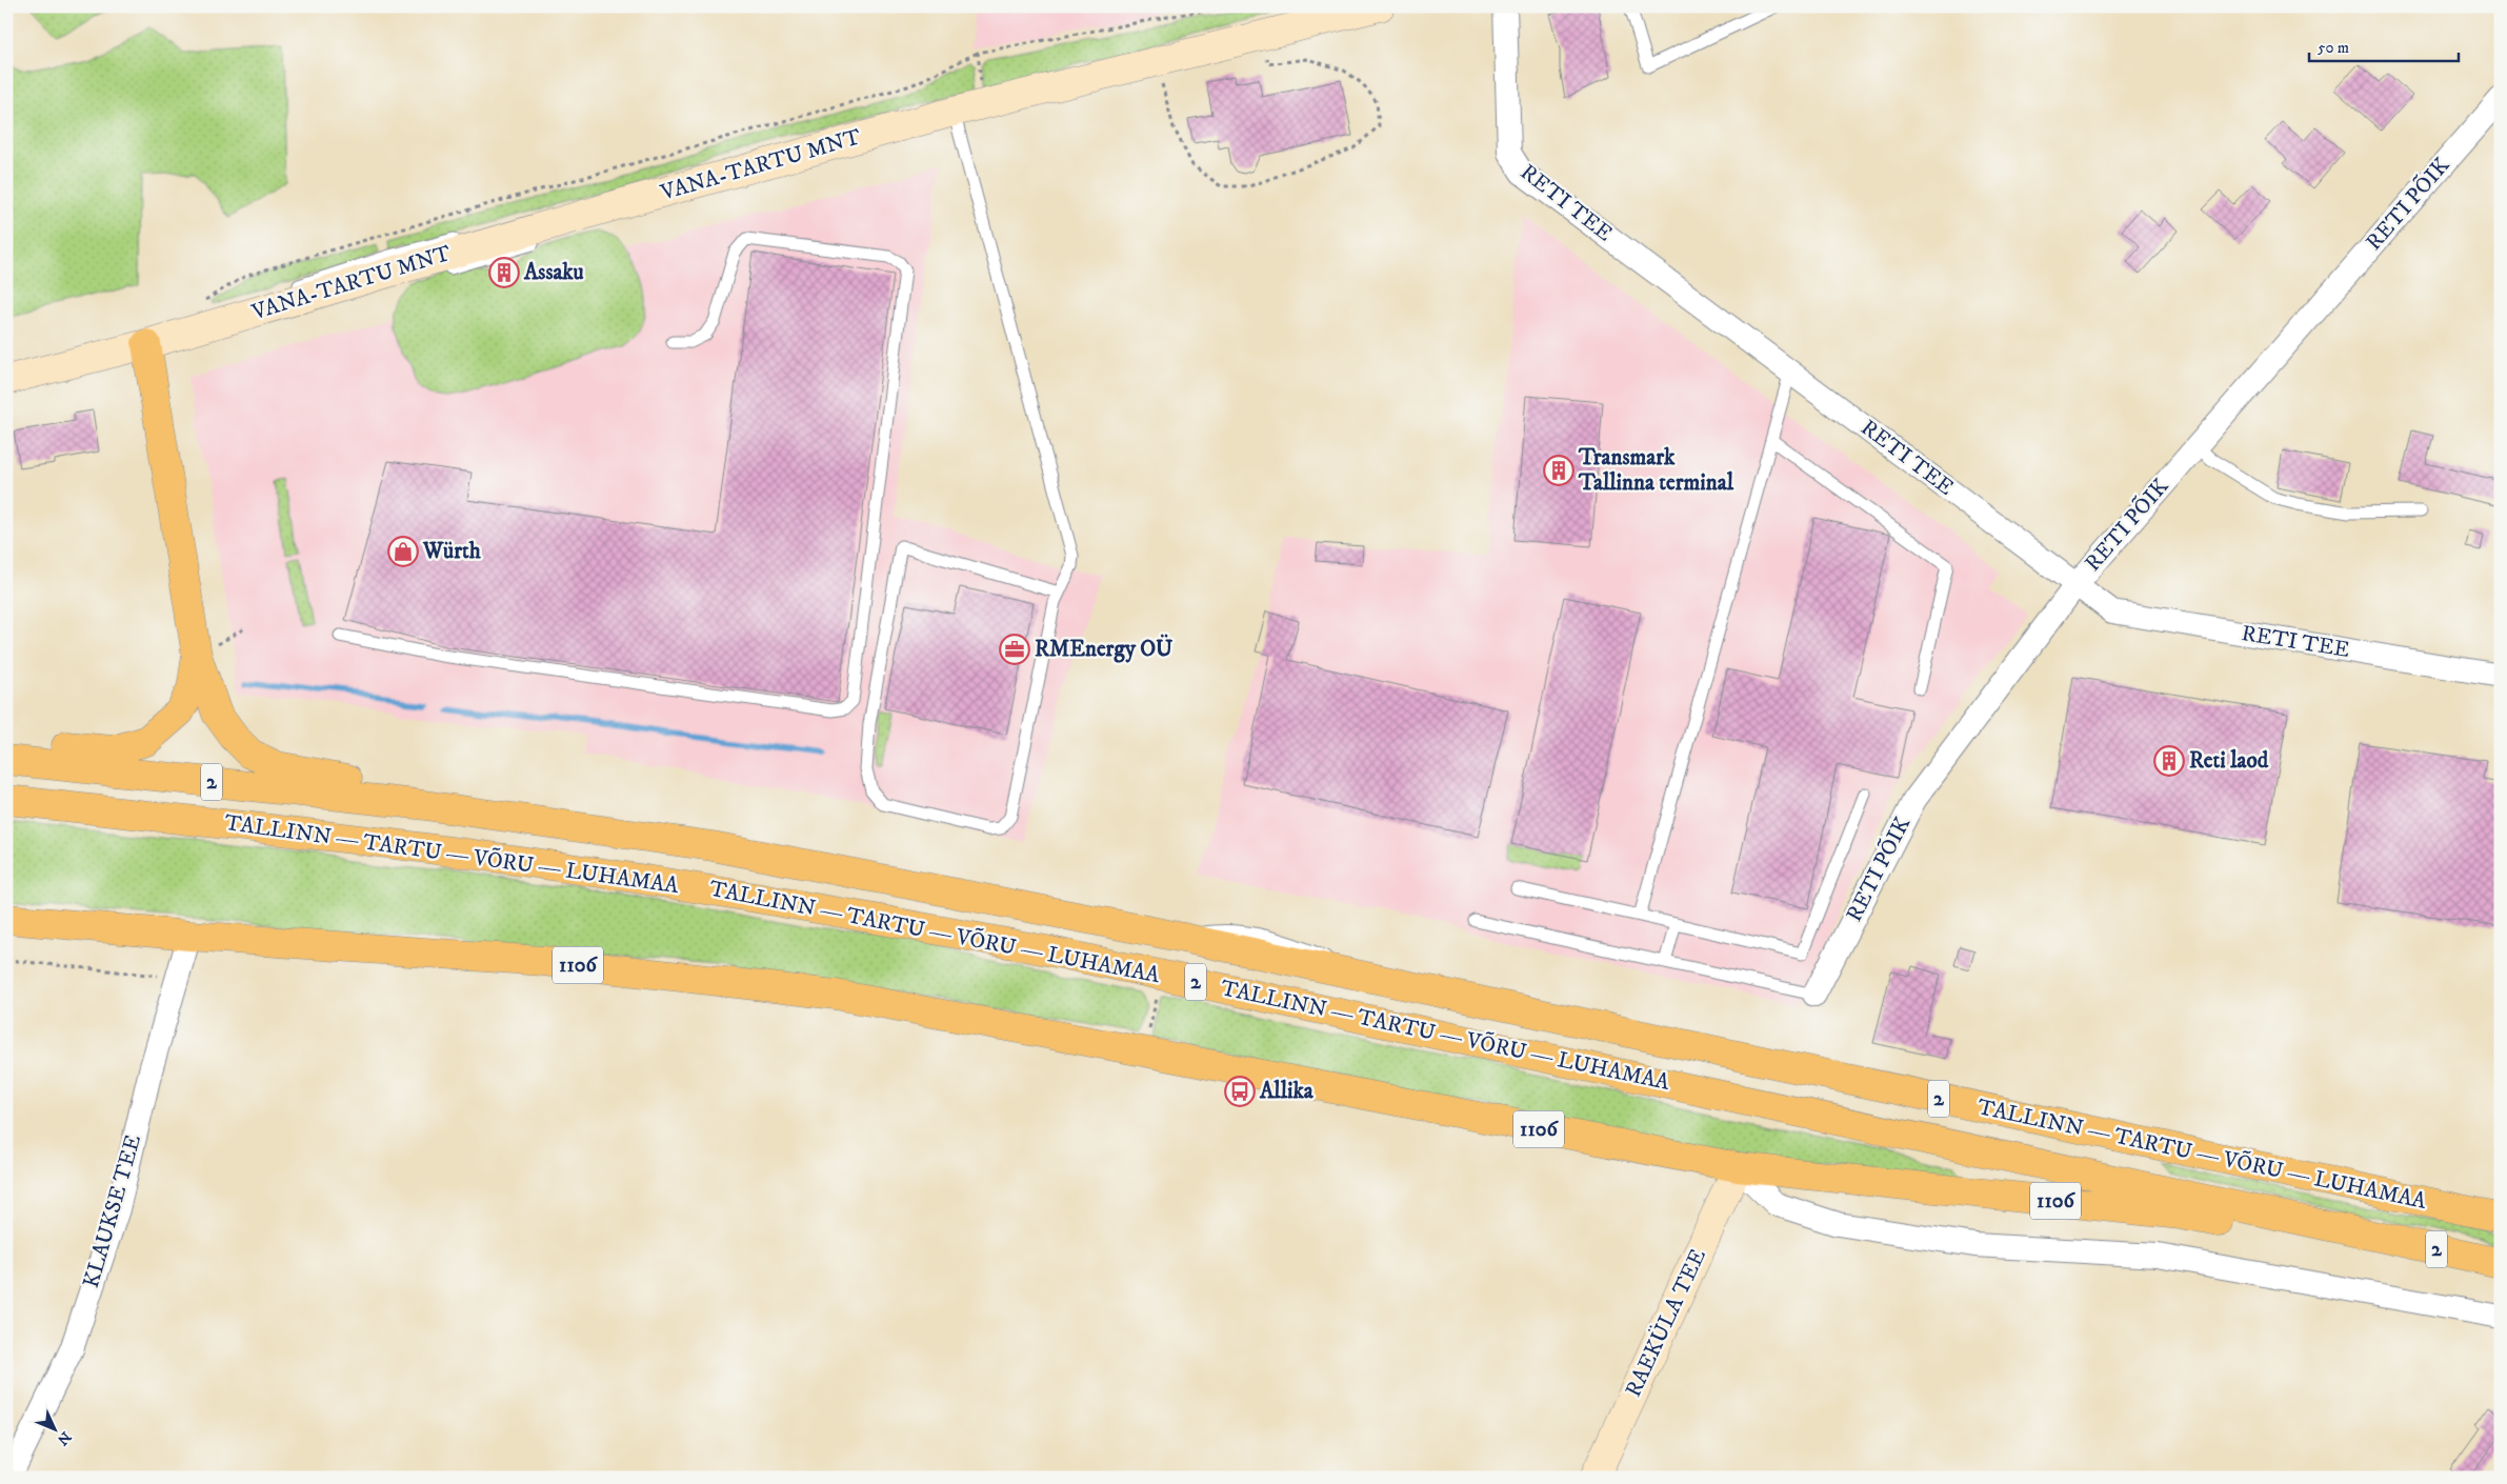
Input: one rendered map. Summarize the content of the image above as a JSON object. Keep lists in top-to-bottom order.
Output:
{
  "streets": {
    "highway": ["2", "TALLINN — TARTU — VÕRU — LUHAMAA", "1106"],
    "street": [
      "VANA-TARTU MNT",
      "RETI TEE",
      "RETI PÕIK",
      "KLAUKSE TEE",
      "RAEKÜLA TEE"
    ]
  },
  "crossings": [
    ["RETI TEE", "RETI PÕIK"],
    ["TALLINN — TARTU — VÕRU — LUHAMAA", "1106"],
    ["1106", "KLAUKSE TEE"],
    ["1106", "RAEKÜLA TEE"]
  ],
  "places": {
    "building": ["Assaku", "Transmark Tallinna terminal", "Reti laod"],
    "shop": ["Würth"],
    "office": ["RMEnergy OÜ"],
    "bus stop": ["Allika"]
  },
  "scale_bar": "50 m",
  "north": "bottom right"
}
